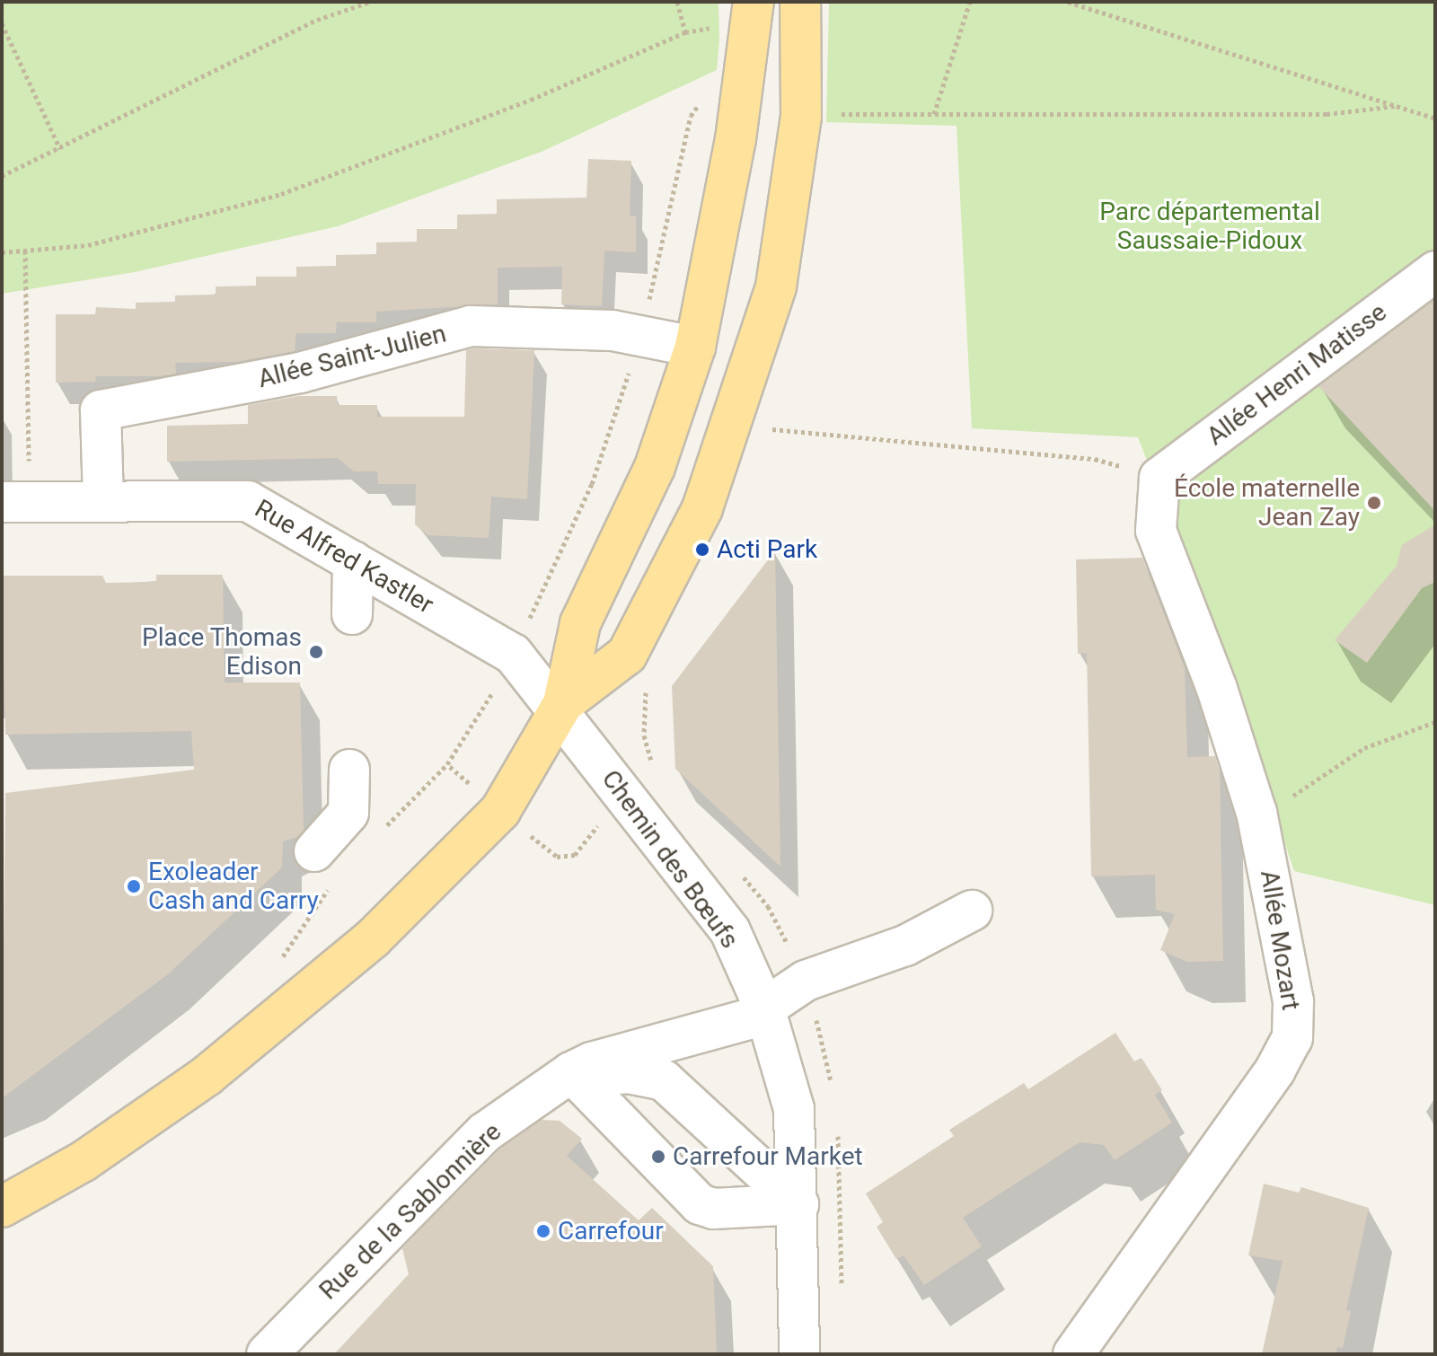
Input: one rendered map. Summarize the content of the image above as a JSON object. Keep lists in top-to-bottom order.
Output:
{
  "streets": {
    "street": [
      "Allée Saint-Julien",
      "Allée Henri Matisse",
      "Rue Alfred Kastler",
      "Chemin des Bœufs",
      "Allée Mozart",
      "Rue de la Sablonnière"
    ]
  },
  "crossings": [
    ["Allée Saint-Julien", "Rue Alfred Kastler"],
    ["Allée Henri Matisse", "Allée Mozart"],
    ["Rue Alfred Kastler", "Chemin des Bœufs"],
    ["Chemin des Bœufs", "Rue de la Sablonnière"]
  ],
  "parks": ["Parc départemental Saussaie-Pidoux"],
  "places": [
    "École maternelle Jean Zay",
    "Acti Park",
    "Place Thomas Edison",
    "Exoleader Cash and Carry",
    "Carrefour Market",
    "Carrefour"
  ]
}
